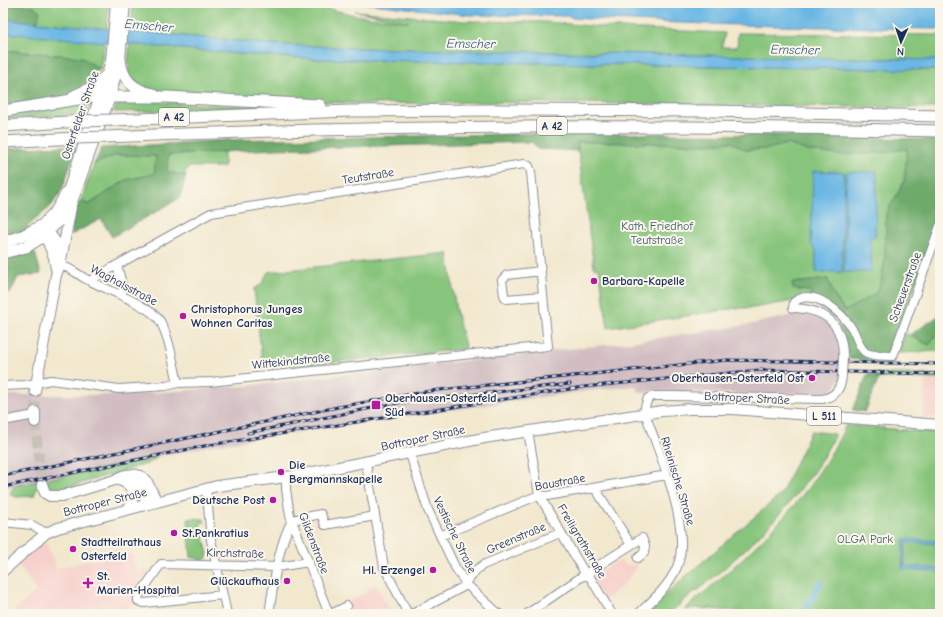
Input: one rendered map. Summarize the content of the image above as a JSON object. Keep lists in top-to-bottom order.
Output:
{
  "streets": {
    "highway": ["A 42"],
    "main road": ["Osterfelder Straße", "Bottroper Straße", "L 511"],
    "street": [
      "Teutstraße",
      "Waghalsstraße",
      "Scheuerstraße",
      "Wittekindstraße",
      "Rheinische Straße",
      "Baustraße",
      "Vestische Straße",
      "Greenstraße",
      "Freiligrathstraße",
      "Gildenstraße",
      "Kirchstraße"
    ]
  },
  "crossings": [
    ["Osterfelder Straße", "Waghalsstraße"],
    ["Osterfelder Straße", "Wittekindstraße"],
    ["Teutstraße", "Waghalsstraße"],
    ["Teutstraße", "Wittekindstraße"],
    ["Waghalsstraße", "Wittekindstraße"],
    ["Scheuerstraße", "Bottroper Straße"],
    ["Scheuerstraße", "Rheinische Straße"],
    ["Bottroper Straße", "Rheinische Straße"],
    ["Bottroper Straße", "Vestische Straße"],
    ["Bottroper Straße", "Freiligrathstraße"],
    ["Bottroper Straße", "Gildenstraße"],
    ["Rheinische Straße", "Baustraße"],
    ["Baustraße", "Vestische Straße"],
    ["Baustraße", "Freiligrathstraße"],
    ["Vestische Straße", "Greenstraße"],
    ["Greenstraße", "Freiligrathstraße"],
    ["Gildenstraße", "Kirchstraße"]
  ],
  "water": ["Emscher"],
  "parks": ["Kath. Friedhof Teutstraße", "OLGA Park"],
  "places": {
    "other": [
      "Barbara-Kapelle",
      "Christophorus Junges Wohnen Caritas",
      "Oberhausen-Osterfeld Ost",
      "Die Bergmannskapelle",
      "Deutsche Post",
      "St.Pankratius",
      "Stadtteilrathaus Osterfeld",
      "Hl. Erzengel",
      "Glückaufhaus"
    ],
    "transit": ["Oberhausen-Osterfeld Süd"],
    "health": ["St. Marien-Hospital"]
  },
  "north": "bottom"
}
